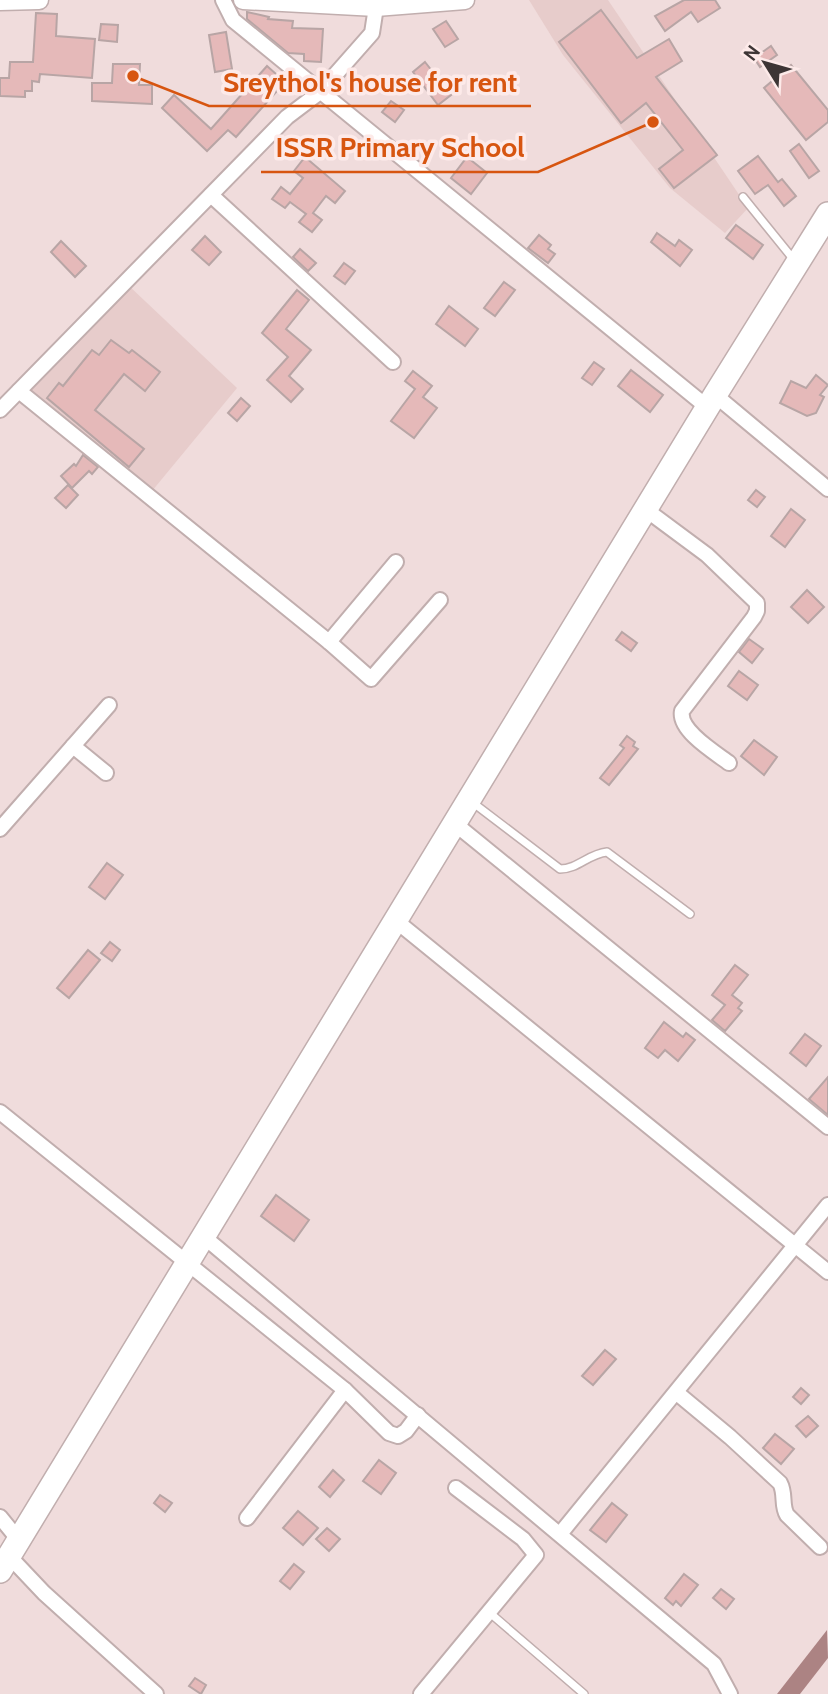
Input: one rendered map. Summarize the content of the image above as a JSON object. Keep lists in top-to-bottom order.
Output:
{
  "places": ["Sreythol's house for rent", "ISSR Primary School"],
  "north": "top left"
}
